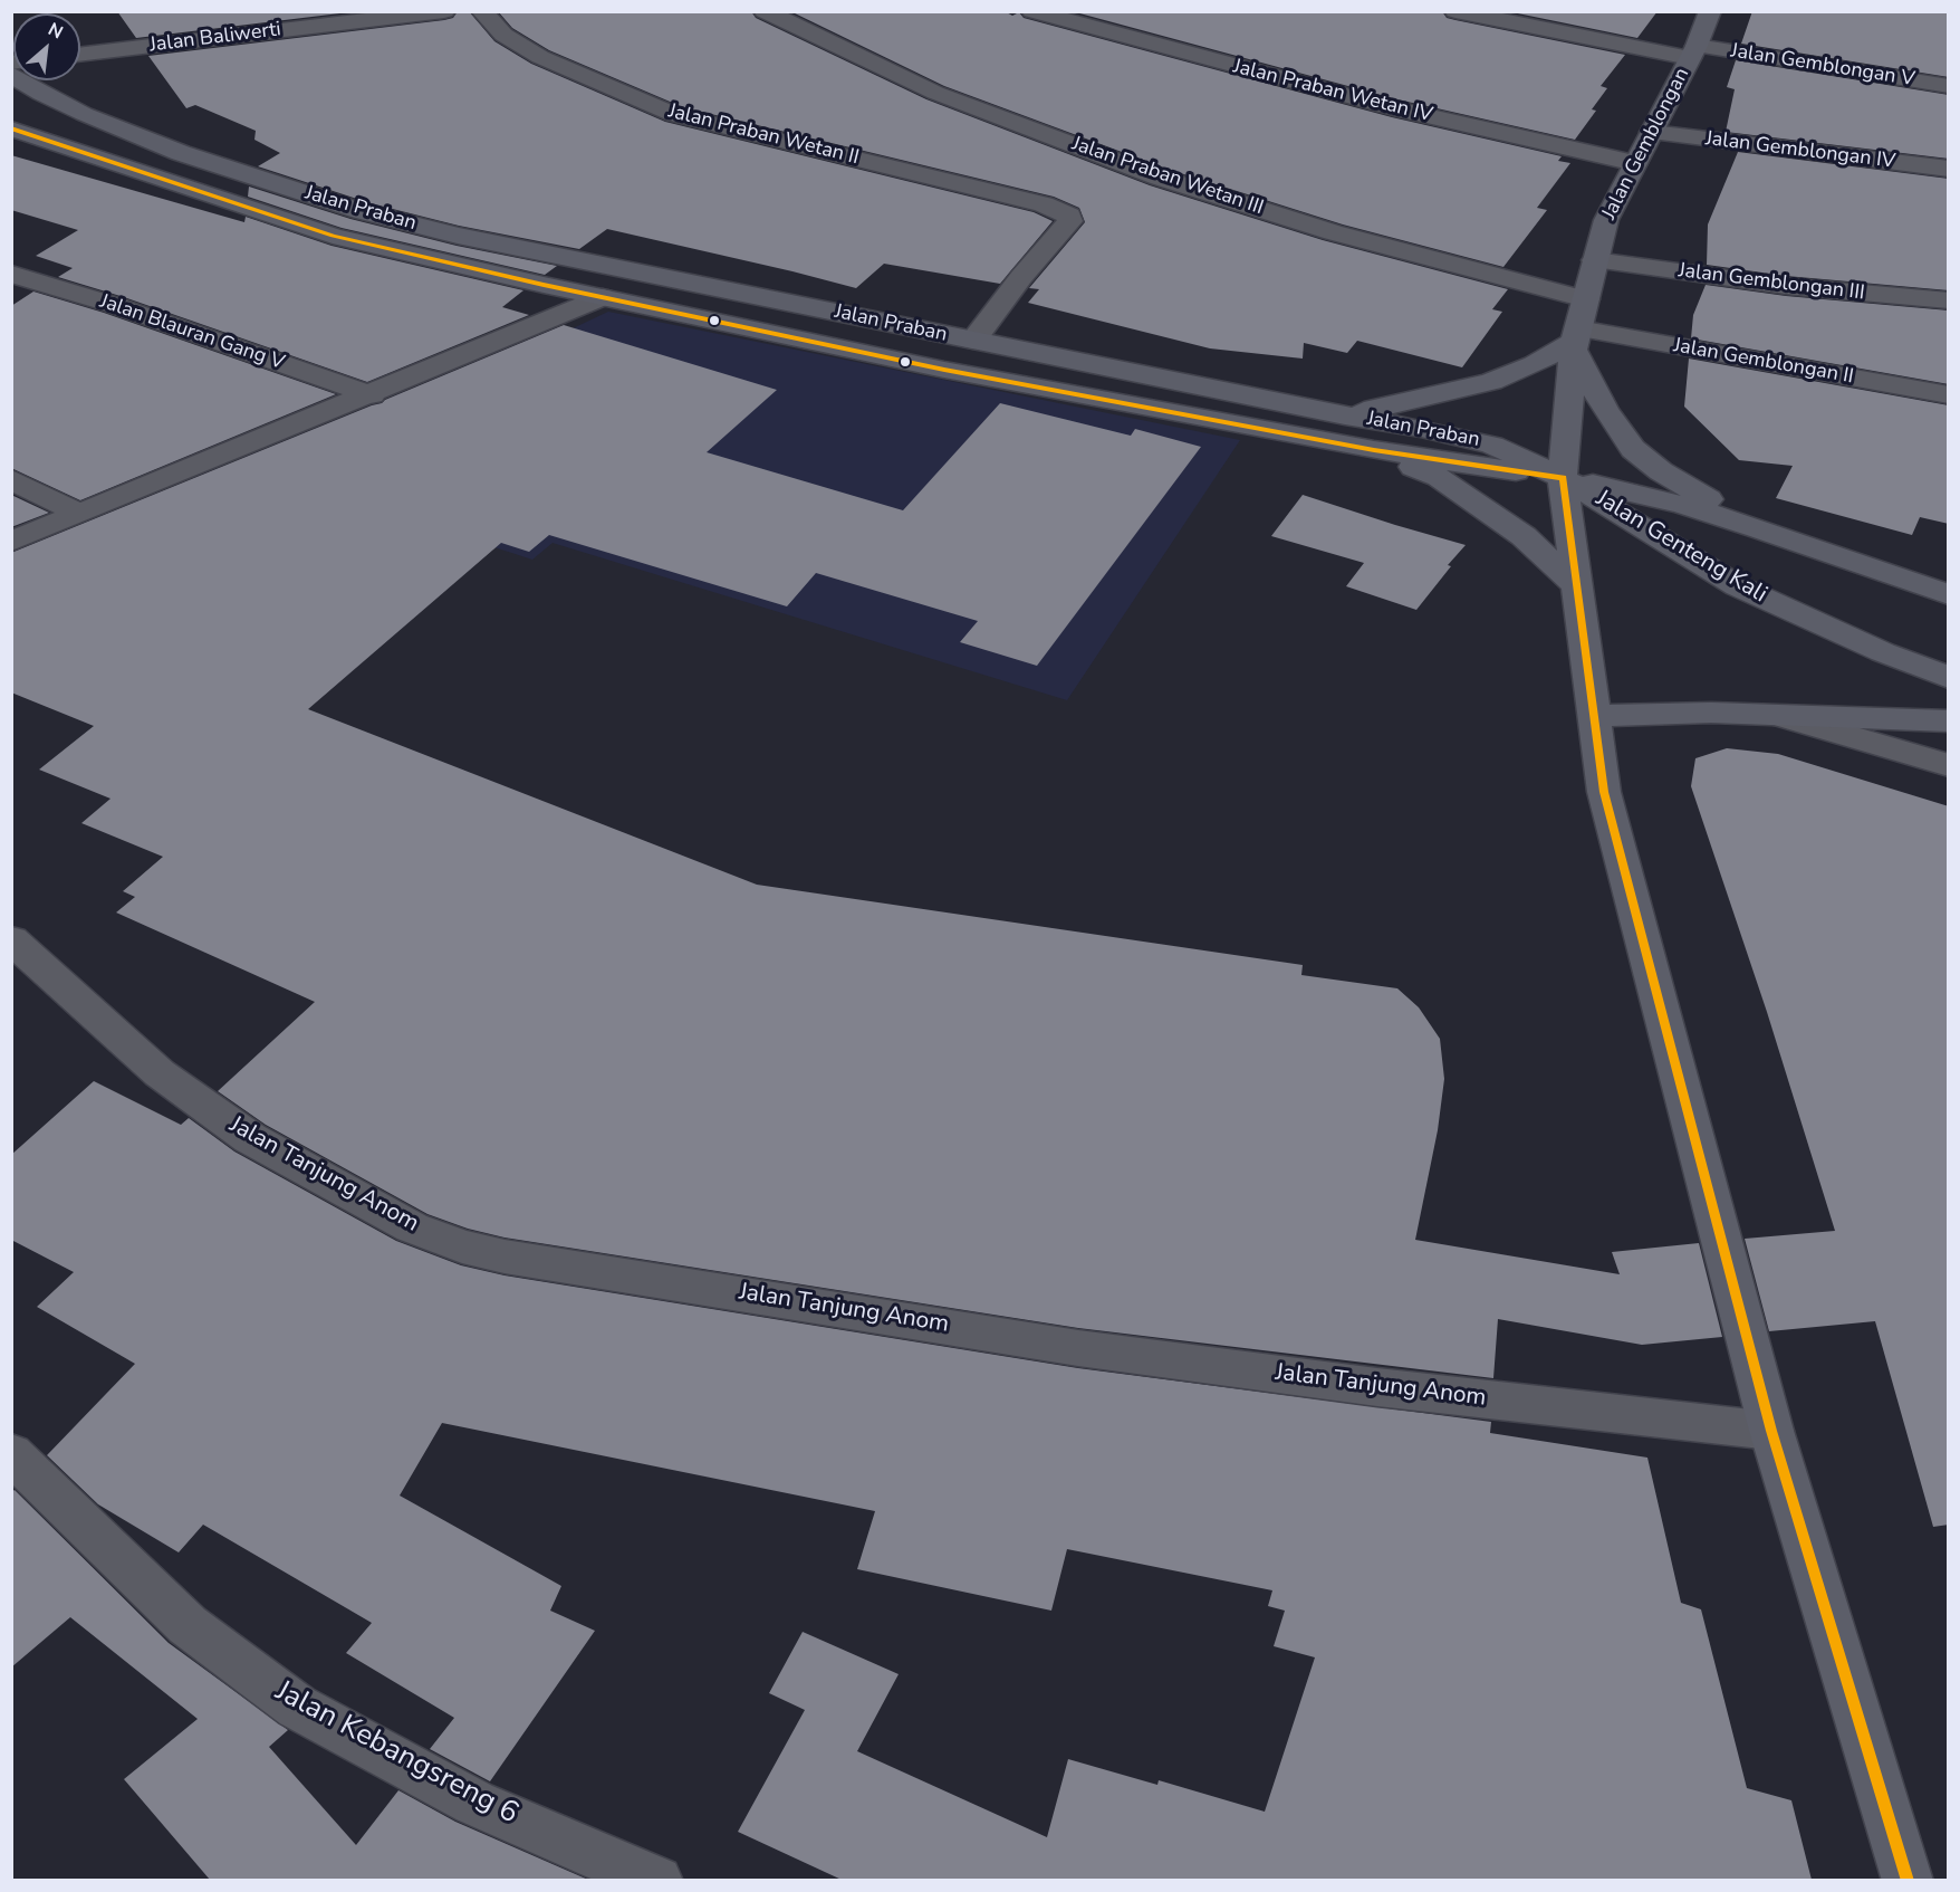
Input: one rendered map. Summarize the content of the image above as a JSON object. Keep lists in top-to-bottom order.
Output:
{
  "streets": {
    "main road": ["Jalan Gemblongan", "Jalan Praban", "Jalan Genteng Kali"],
    "street": [
      "Jalan Baliwerti",
      "Jalan Gemblongan V",
      "Jalan Praban Wetan IV",
      "Jalan Praban Wetan II",
      "Jalan Gemblongan IV",
      "Jalan Praban Wetan III",
      "Jalan Gemblongan III",
      "Jalan Blauran Gang V",
      "Jalan Gemblongan II",
      "Jalan Tanjung Anom",
      "Jalan Kebangsreng 6"
    ]
  },
  "crossings": [
    ["Jalan Gemblongan V", "Jalan Gemblongan"],
    ["Jalan Praban Wetan IV", "Jalan Gemblongan"],
    ["Jalan Praban Wetan II", "Jalan Praban"],
    ["Jalan Gemblongan", "Jalan Gemblongan IV"],
    ["Jalan Gemblongan", "Jalan Praban Wetan III"],
    ["Jalan Gemblongan", "Jalan Praban"],
    ["Jalan Gemblongan", "Jalan Gemblongan III"],
    ["Jalan Gemblongan", "Jalan Gemblongan II"],
    ["Jalan Gemblongan", "Jalan Genteng Kali"],
    ["Jalan Gemblongan", "Jalan Tanjung Anom"],
    ["Jalan Praban", "Jalan Genteng Kali"]
  ],
  "north": "top right"
}
